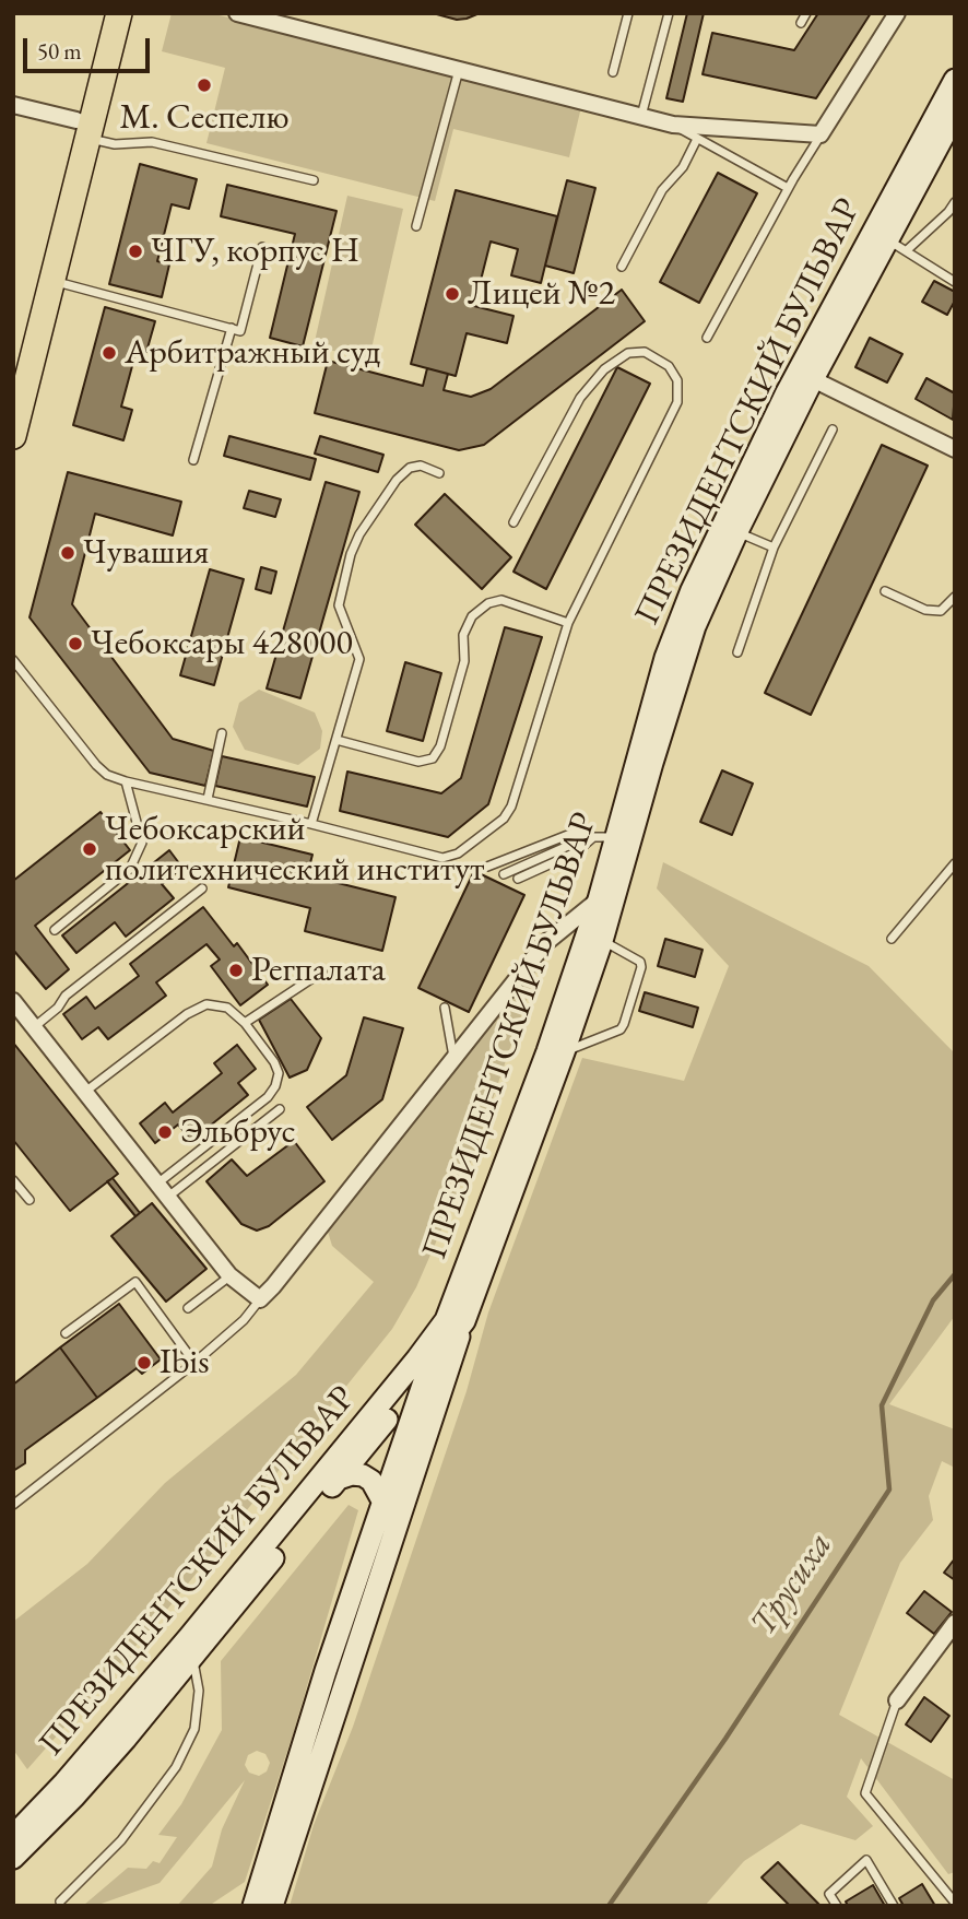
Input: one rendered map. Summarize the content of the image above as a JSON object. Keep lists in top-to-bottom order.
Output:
{
  "streets": {
    "main road": ["ПРЕЗИДЕНТСКИЙ БУЛЬВАР"]
  },
  "water": ["Трусиха"],
  "places": [
    "М. Сеспелю",
    "ЧГУ, корпус Н",
    "Лицей №2",
    "Арбитражный суд",
    "Чувашия",
    "Чебоксары 428000",
    "Чебоксарский политехнический институт",
    "Регпалата",
    "Эльбрус",
    "Ibis"
  ],
  "scale_bar": "50 m"
}
